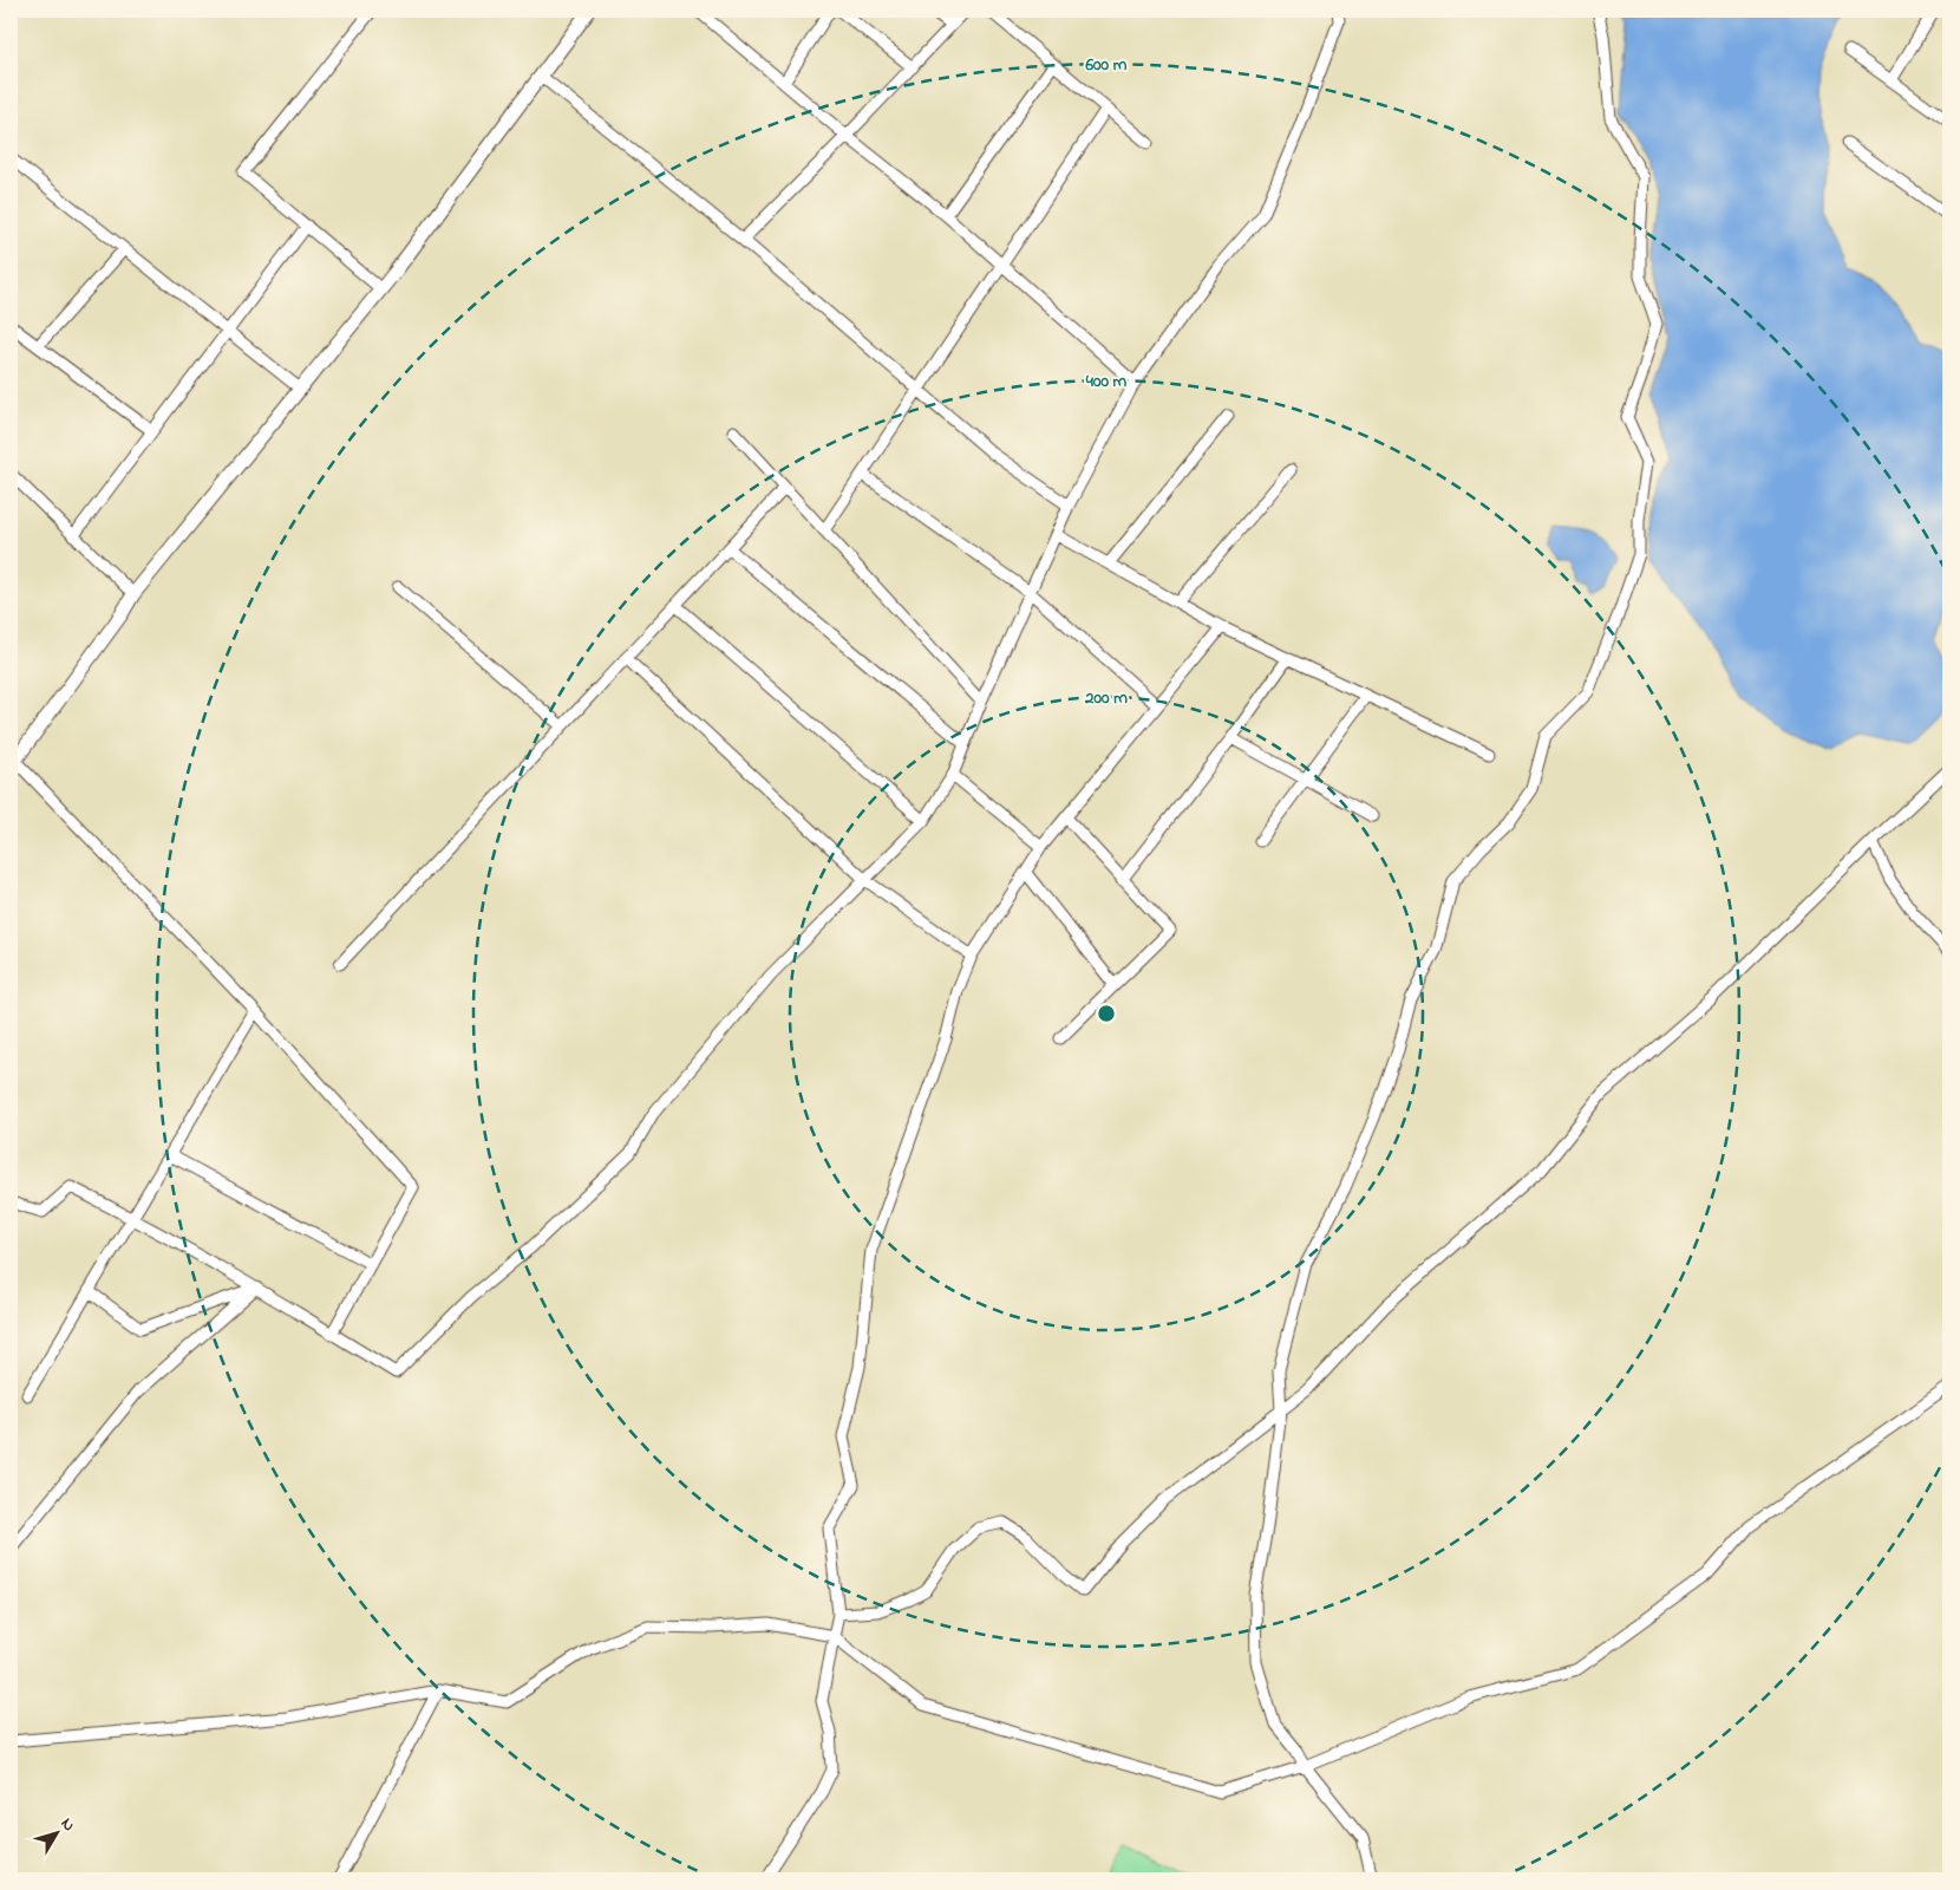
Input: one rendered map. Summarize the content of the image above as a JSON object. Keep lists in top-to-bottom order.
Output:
{
  "north": "top right",
  "rings": ["600 m", "400 m", "200 m"]
}
